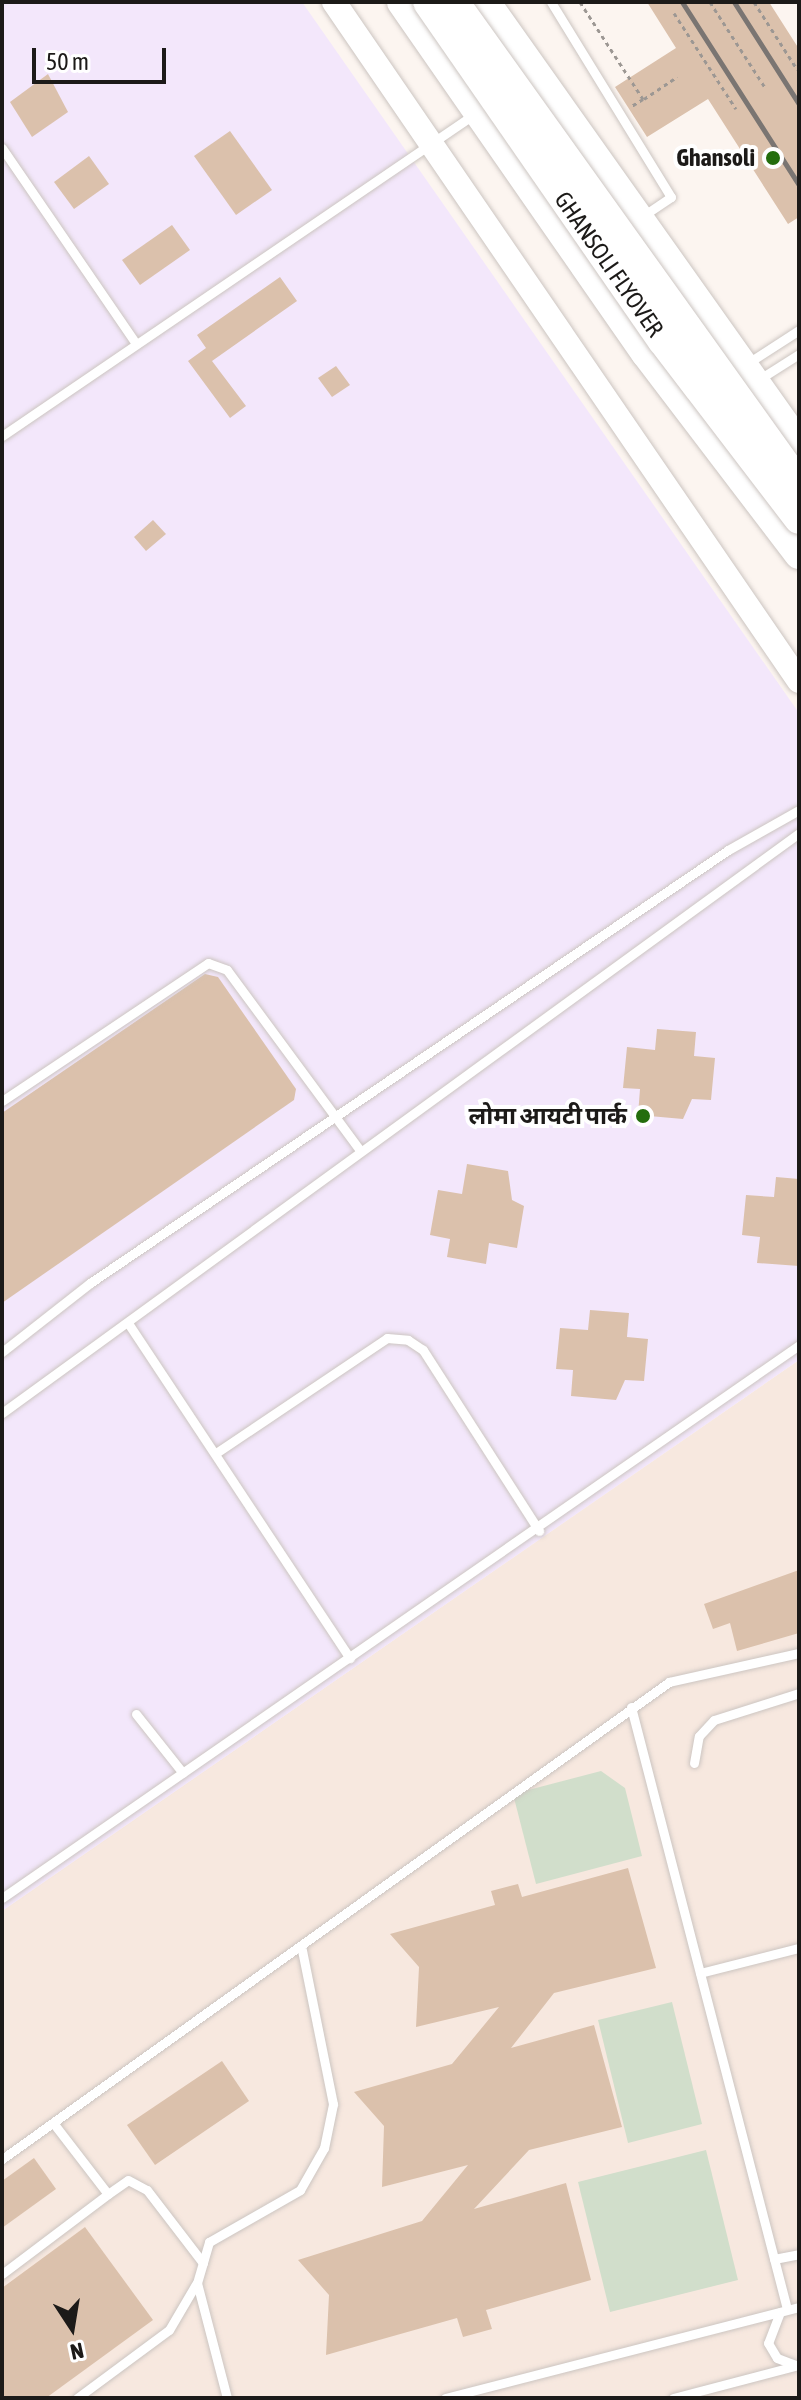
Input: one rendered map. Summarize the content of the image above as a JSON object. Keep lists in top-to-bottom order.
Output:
{
  "streets": {
    "main road": ["GHANSOLI FLYOVER"]
  },
  "places": ["Ghansoli", "लोमा आयटी पार्क"],
  "scale_bar": "50 m",
  "north": "bottom"
}
